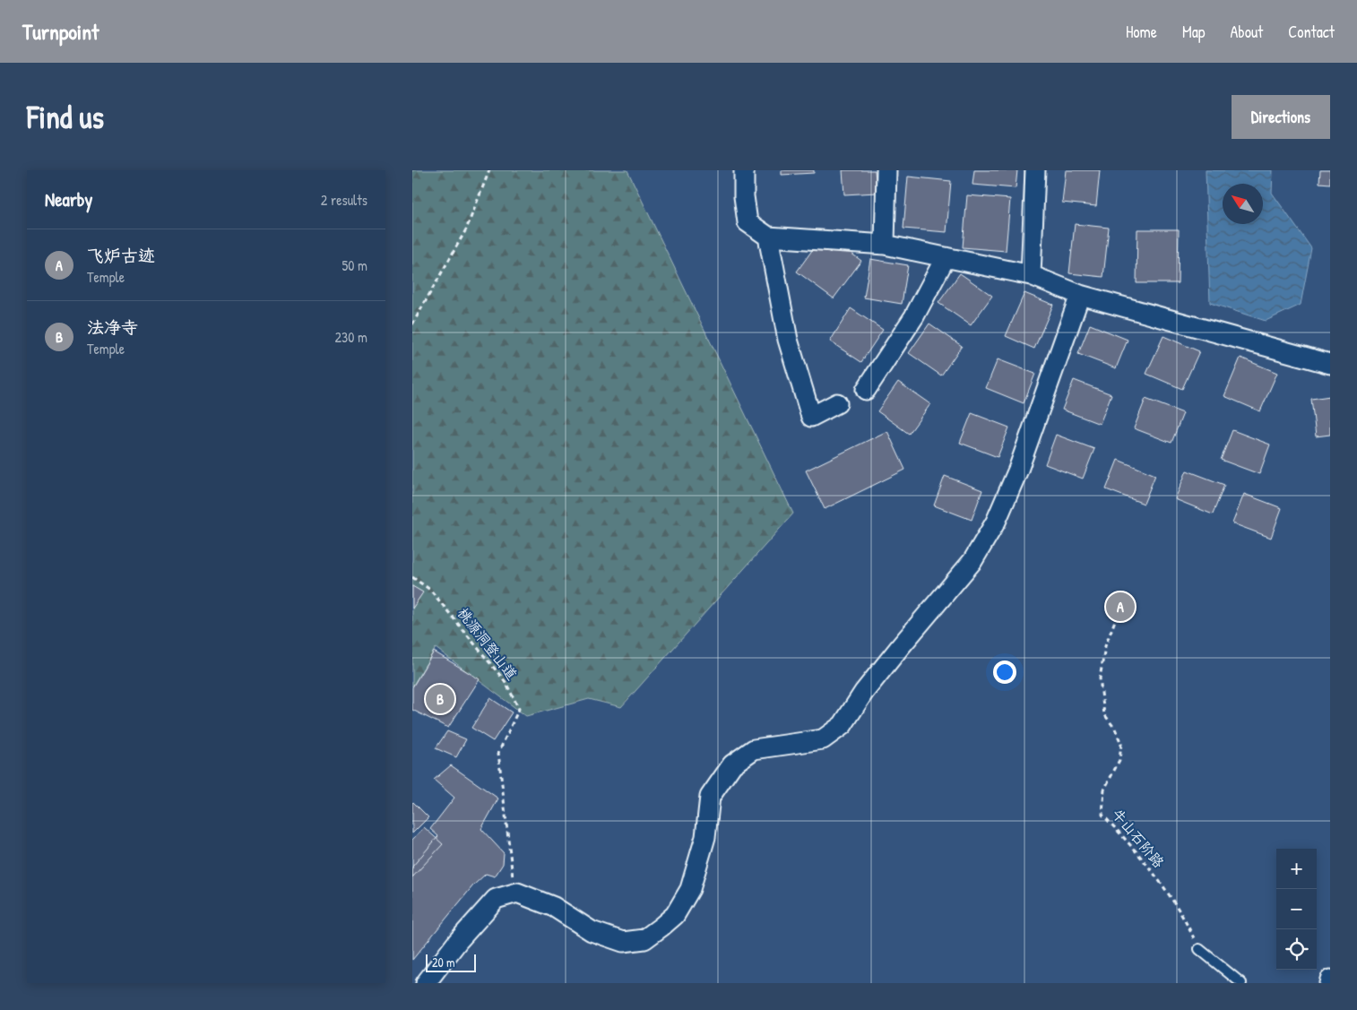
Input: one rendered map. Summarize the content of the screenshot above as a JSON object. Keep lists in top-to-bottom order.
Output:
{
  "streets": {
    "path": ["桃源洞登山道", "牛山石阶路"]
  },
  "scale_bar": "20 m",
  "north": "top left",
  "page": {
    "header": "Turnpoint",
    "nav": [
      "Home",
      "Map",
      "About",
      "Contact"
    ],
    "buttons": "Directions",
    "title": "Find us",
    "heading": ["Nearby", "2 results"],
    "list": [
      {
        "mark": "A",
        "name": "飞炉古迹",
        "note": "Temple",
        "value": "50 m"
      },
      {
        "mark": "B",
        "name": "法净寺",
        "note": "Temple",
        "value": "230 m"
      }
    ],
    "pins": ["A", "B"],
    "map_buttons": ["+", "−"],
    "scale": "20 m"
  }
}
